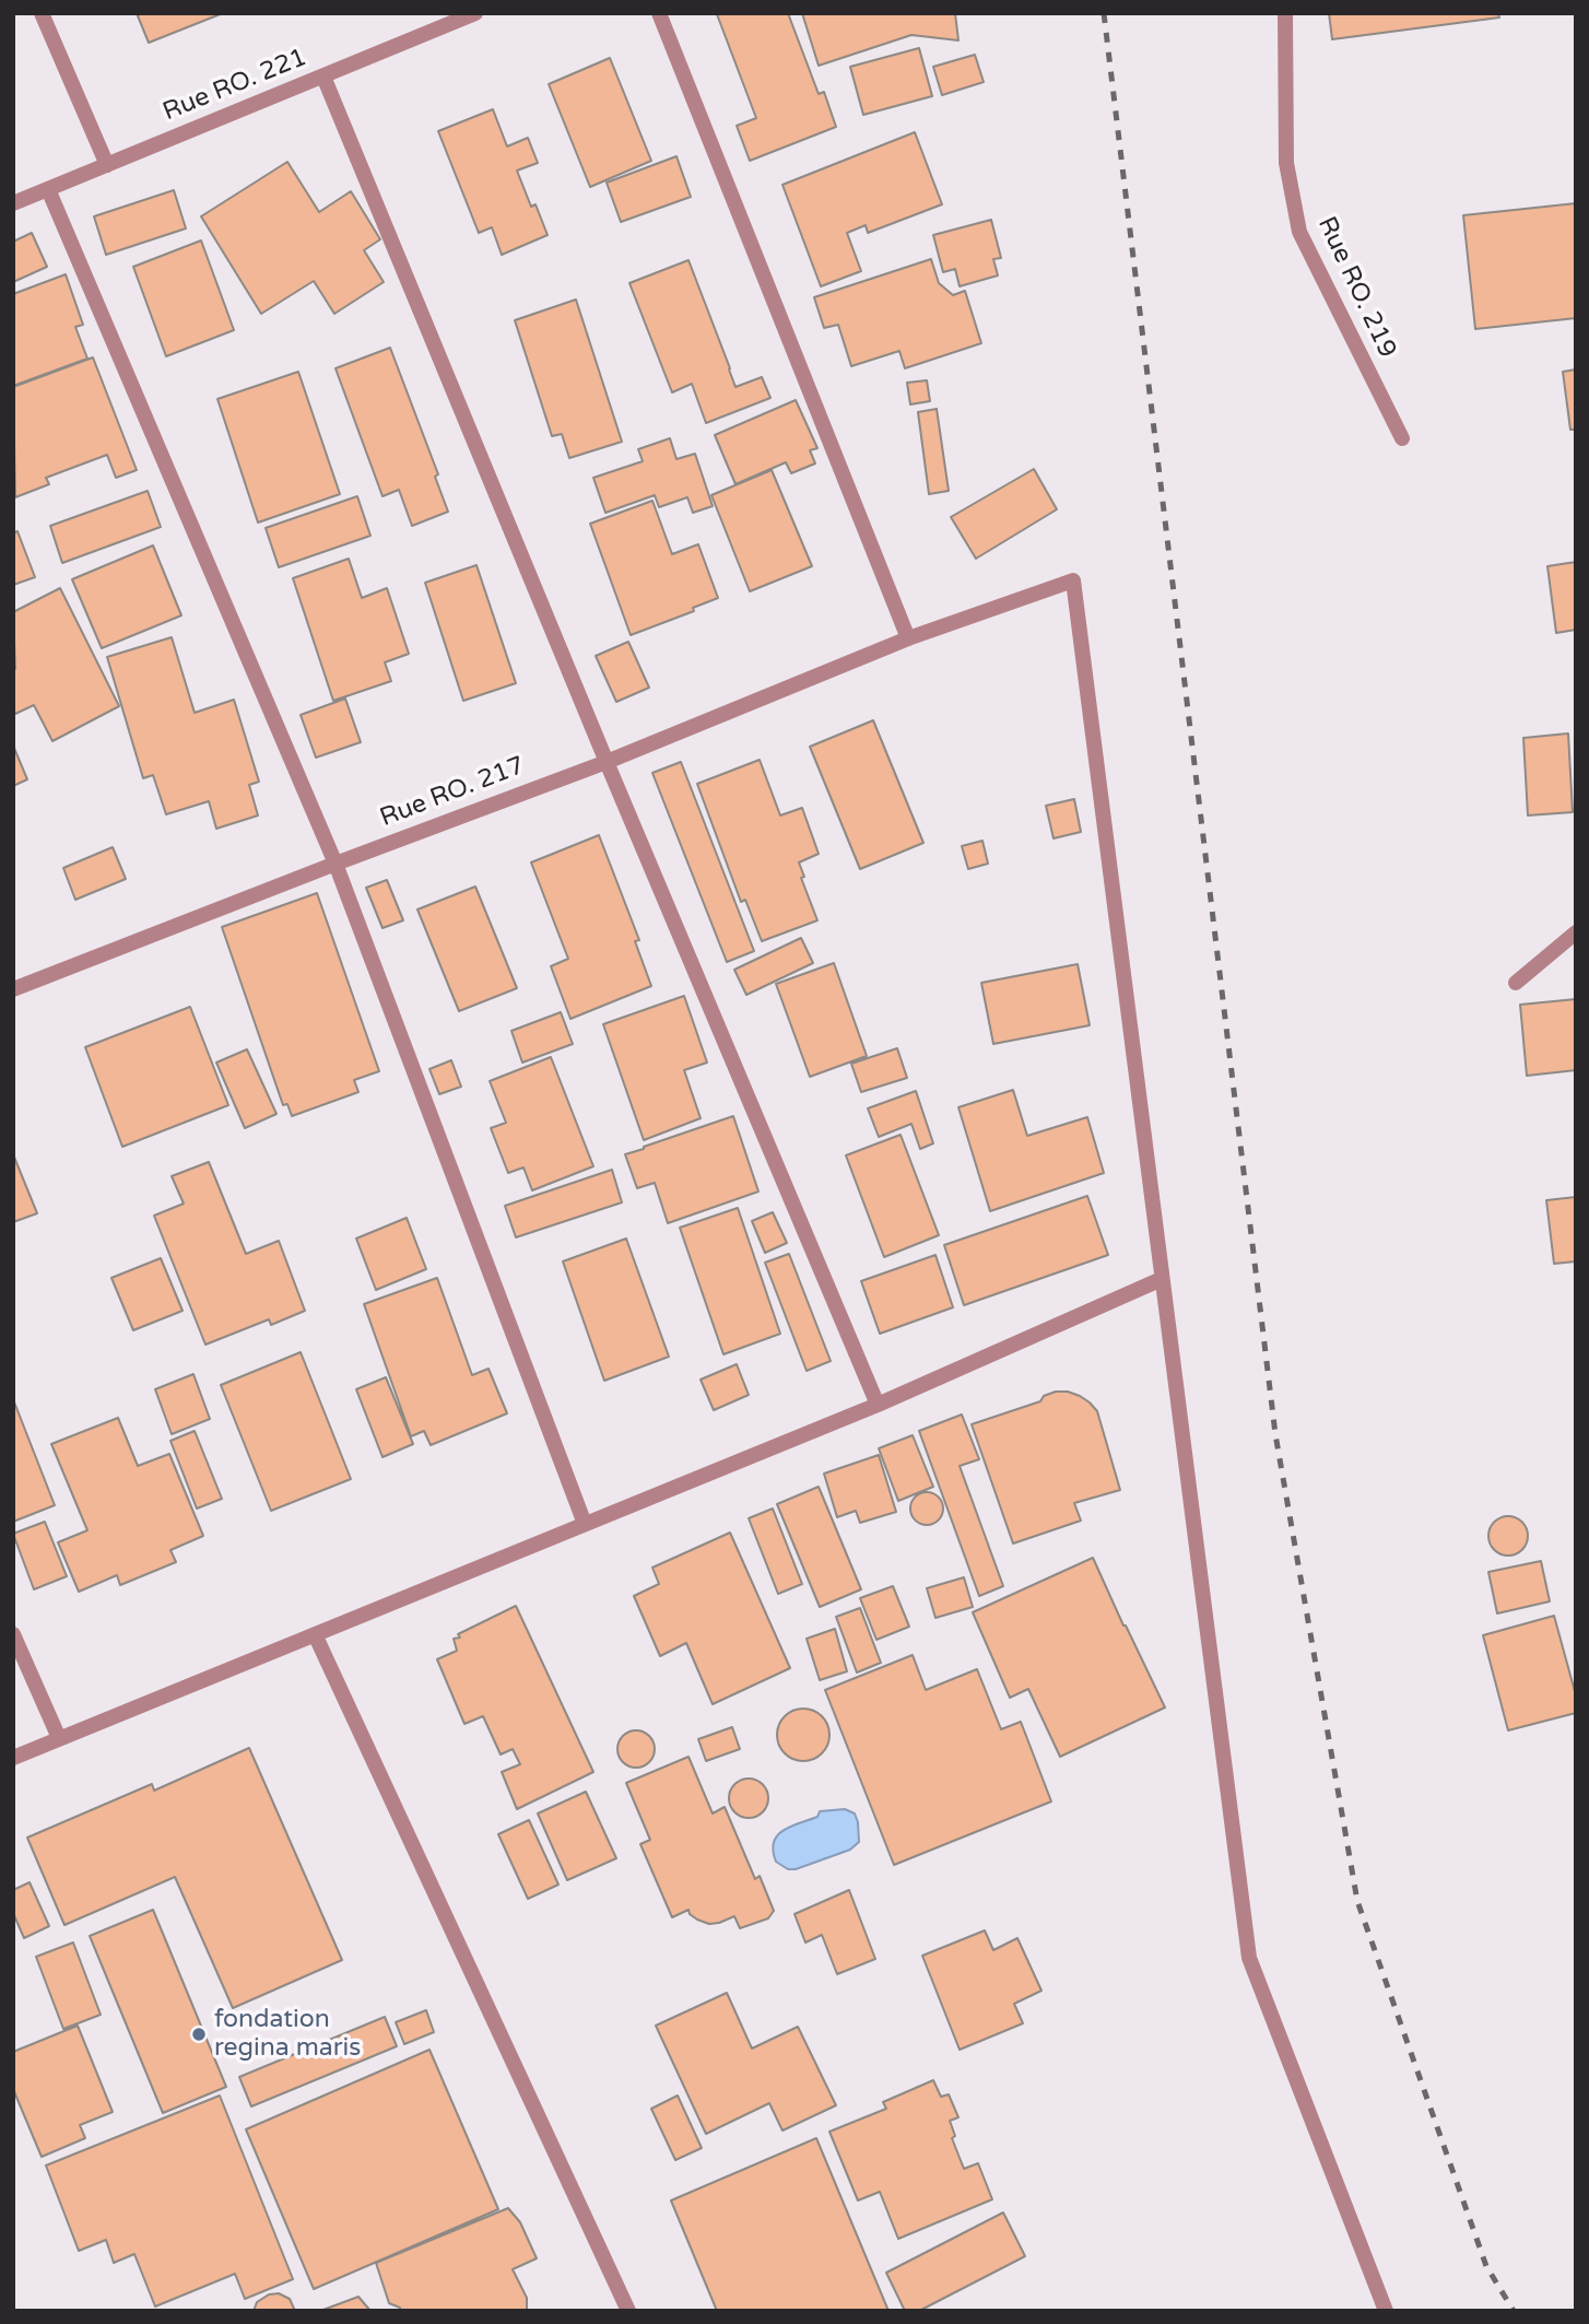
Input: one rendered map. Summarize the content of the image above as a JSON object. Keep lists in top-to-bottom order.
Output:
{
  "streets": {
    "street": ["Rue RO. 221", "Rue RO. 219", "Rue RO. 217"]
  },
  "places": ["fondation regina maris"]
}
